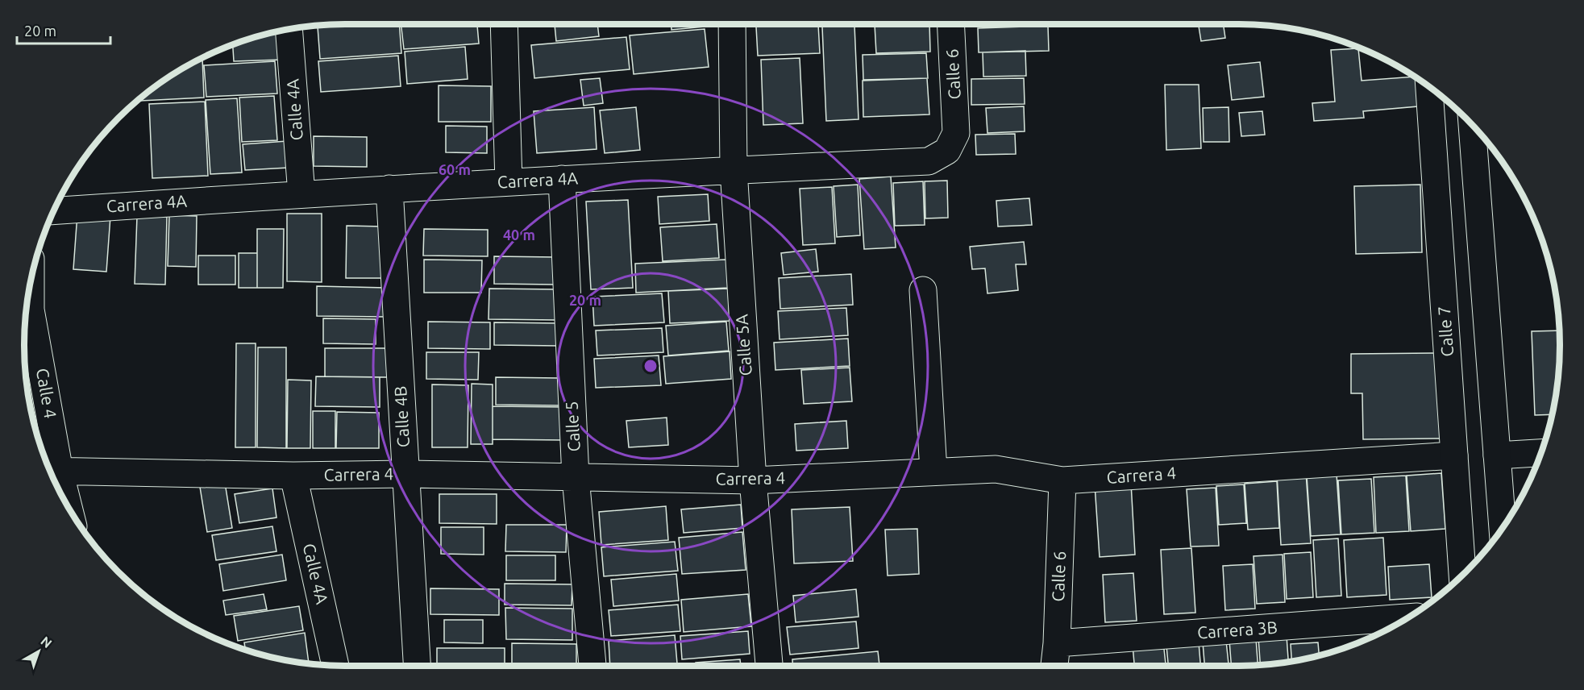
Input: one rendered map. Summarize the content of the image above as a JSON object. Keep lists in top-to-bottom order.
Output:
{
  "streets": {
    "street": [
      "Calle 6",
      "Calle 4A",
      "Carrera 4A",
      "Calle 7",
      "Calle 5A",
      "Calle 4",
      "Calle 4B",
      "Calle 5",
      "Carrera 4",
      "Carrera 3B"
    ]
  },
  "crossings": [
    ["Calle 6", "Carrera 4A"],
    ["Calle 6", "Carrera 4"],
    ["Calle 6", "Carrera 3B"],
    ["Calle 4A", "Carrera 4A"],
    ["Calle 4A", "Carrera 4"],
    ["Carrera 4A", "Calle 5A"],
    ["Carrera 4A", "Calle 4B"],
    ["Carrera 4A", "Calle 5"],
    ["Calle 7", "Carrera 4"],
    ["Calle 5A", "Carrera 4"],
    ["Calle 4", "Carrera 4"],
    ["Calle 4B", "Carrera 4"],
    ["Calle 5", "Carrera 4"]
  ],
  "scale_bar": "20 m",
  "north": "top right",
  "rings": ["60 m", "40 m", "20 m"]
}
